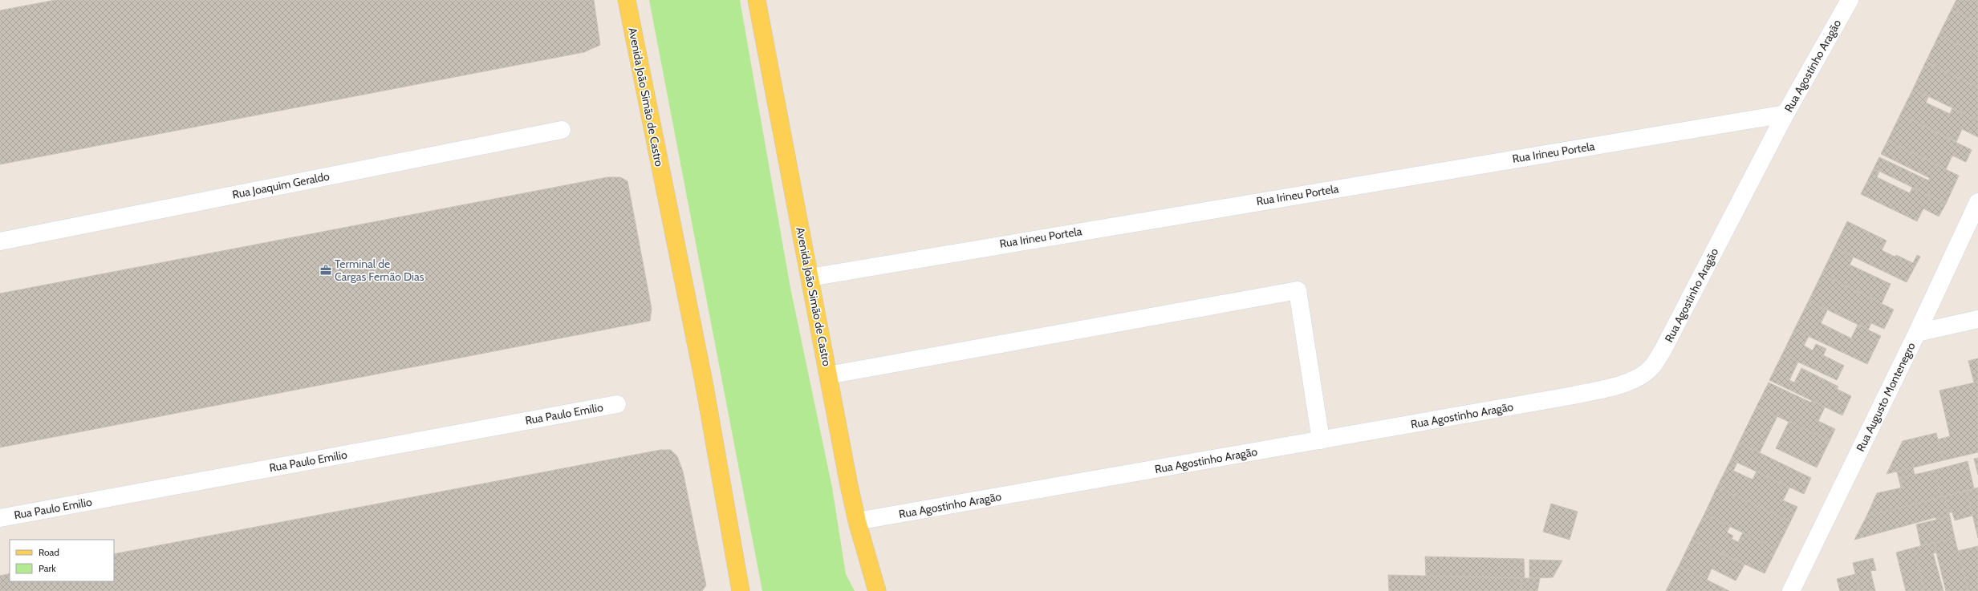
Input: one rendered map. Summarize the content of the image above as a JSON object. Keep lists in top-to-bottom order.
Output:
{
  "streets": {
    "main road": ["Avenida João Simão de Castro"],
    "street": [
      "Rua Agostinho Aragão",
      "Rua Irineu Portela",
      "Rua Joaquim Geraldo",
      "Rua Augusto Montenegro",
      "Rua Paulo Emilio"
    ]
  },
  "crossings": [
    ["Rua Agostinho Aragão", "Avenida João Simão de Castro"],
    ["Rua Agostinho Aragão", "Rua Irineu Portela"],
    ["Avenida João Simão de Castro", "Rua Irineu Portela"]
  ],
  "places": {
    "office": ["Terminal de Cargas Fernão Dias"]
  },
  "legend": ["Road", "Park"]
}
